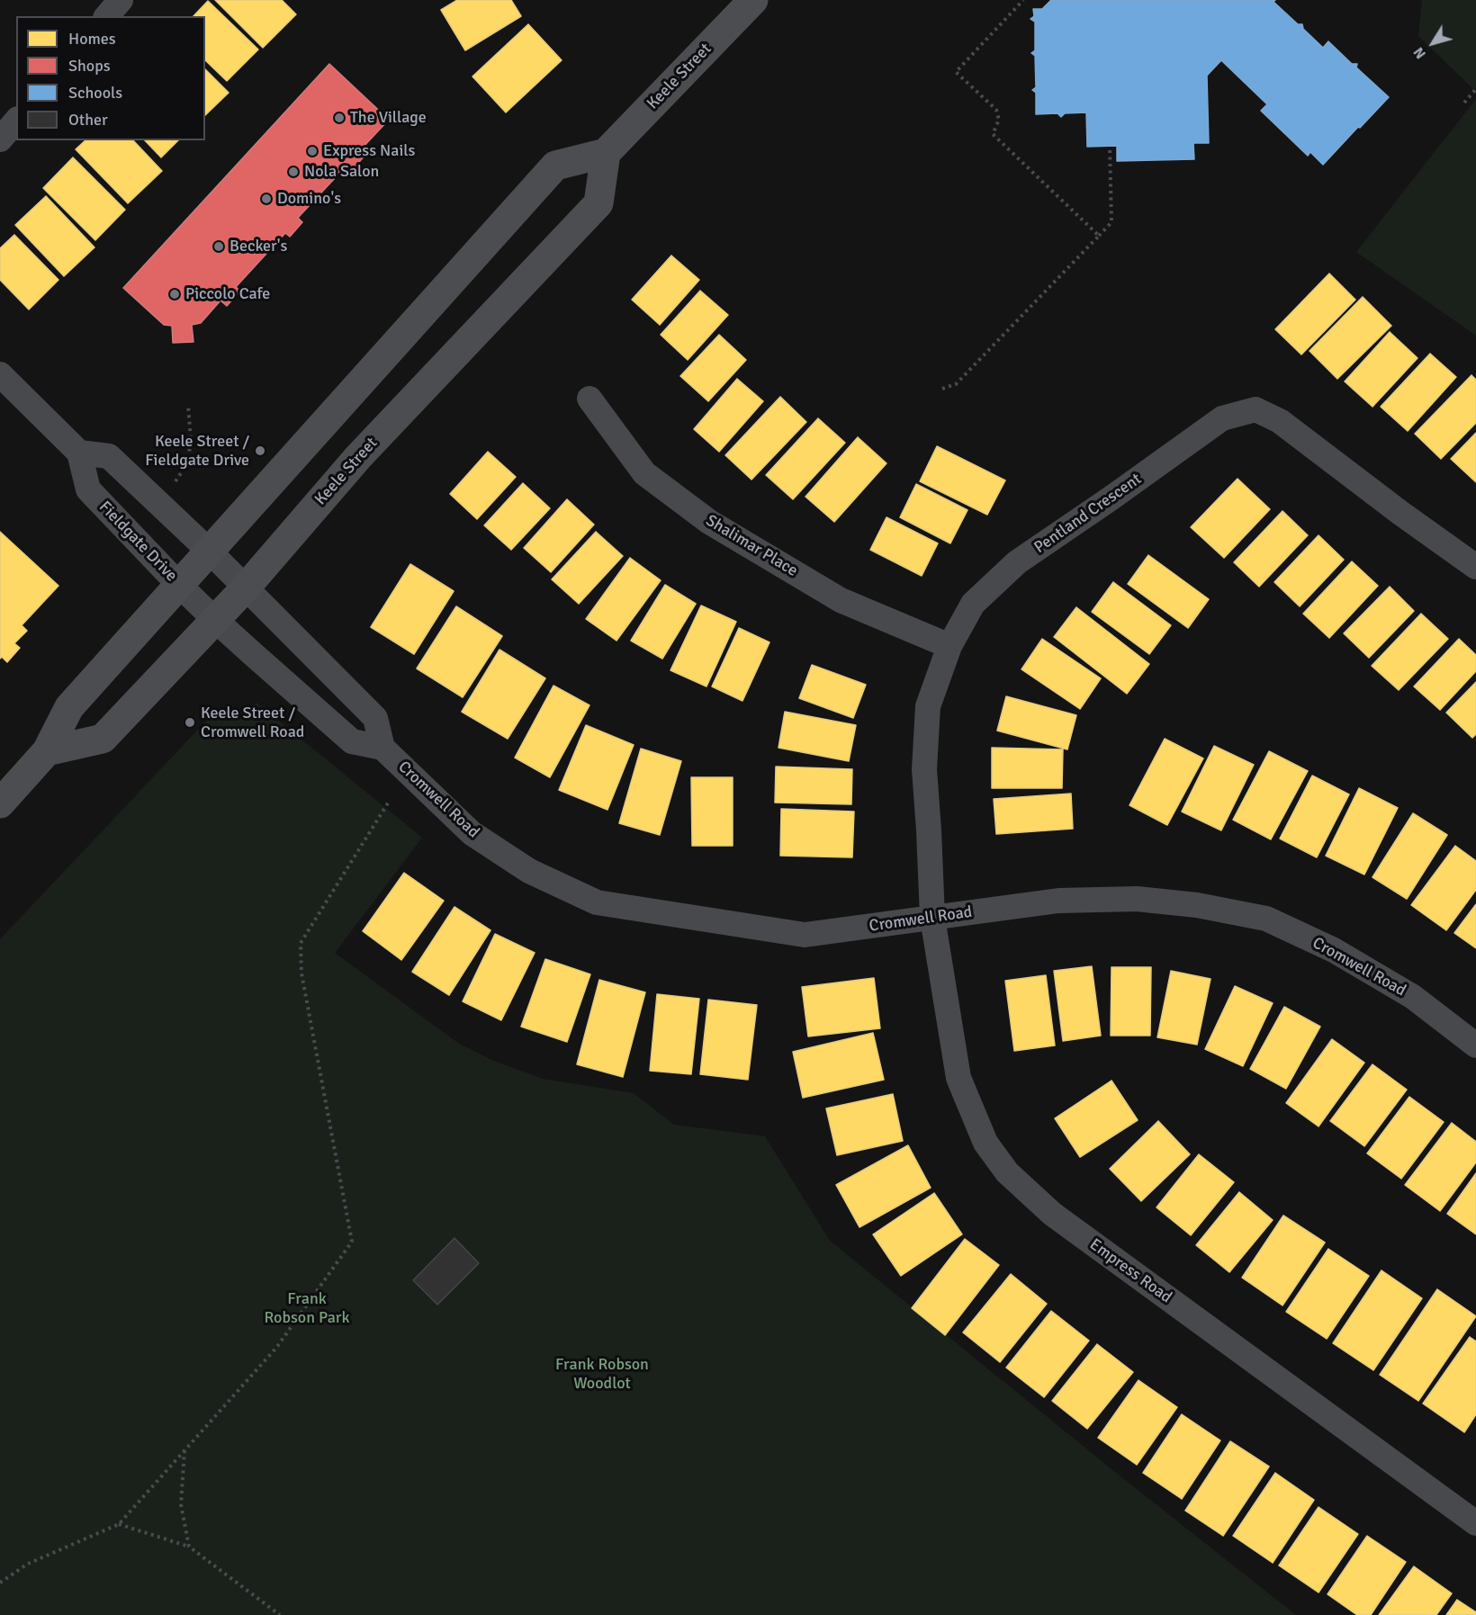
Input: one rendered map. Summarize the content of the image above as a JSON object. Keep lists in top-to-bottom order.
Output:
{
  "streets": {
    "main road": ["Keele Street"],
    "street": [
      "Pentland Crescent",
      "Fieldgate Drive",
      "Shalimar Place",
      "Cromwell Road",
      "Empress Road"
    ]
  },
  "crossings": [
    ["Keele Street", "Fieldgate Drive"],
    ["Pentland Crescent", "Shalimar Place"],
    ["Pentland Crescent", "Cromwell Road"],
    ["Pentland Crescent", "Empress Road"],
    ["Cromwell Road", "Empress Road"]
  ],
  "parks": ["Frank Robson Park", "Frank Robson Woodlot"],
  "places": [
    "The Village",
    "Express Nails",
    "Nola Salon",
    "Domino's",
    "Becker's",
    "Piccolo Cafe",
    "Keele Street / Fieldgate Drive",
    "Keele Street / Cromwell Road"
  ],
  "legend": [
    "Homes",
    "Shops",
    "Schools",
    "Other"
  ],
  "north": "bottom left"
}
